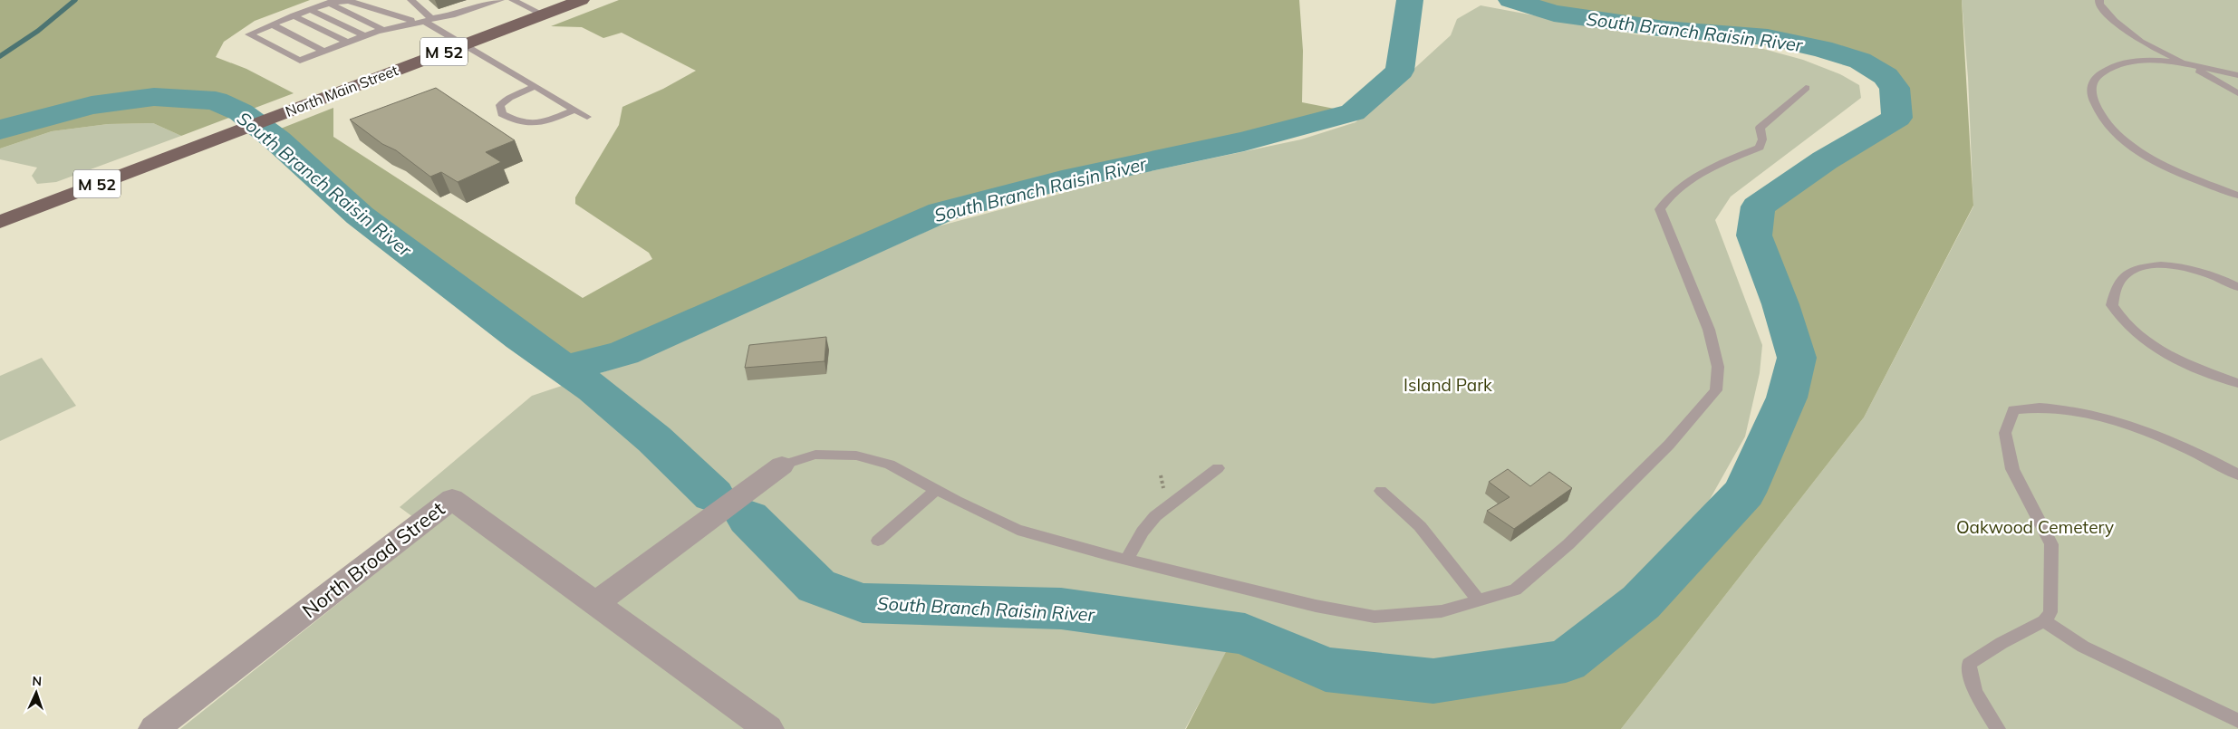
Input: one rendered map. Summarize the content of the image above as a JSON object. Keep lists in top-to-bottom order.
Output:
{
  "streets": {
    "main road": ["M 52", "North Main Street"],
    "street": ["North Broad Street"]
  },
  "water": ["South Branch Raisin River"],
  "parks": ["Island Park", "Oakwood Cemetery"],
  "north": "top"
}
